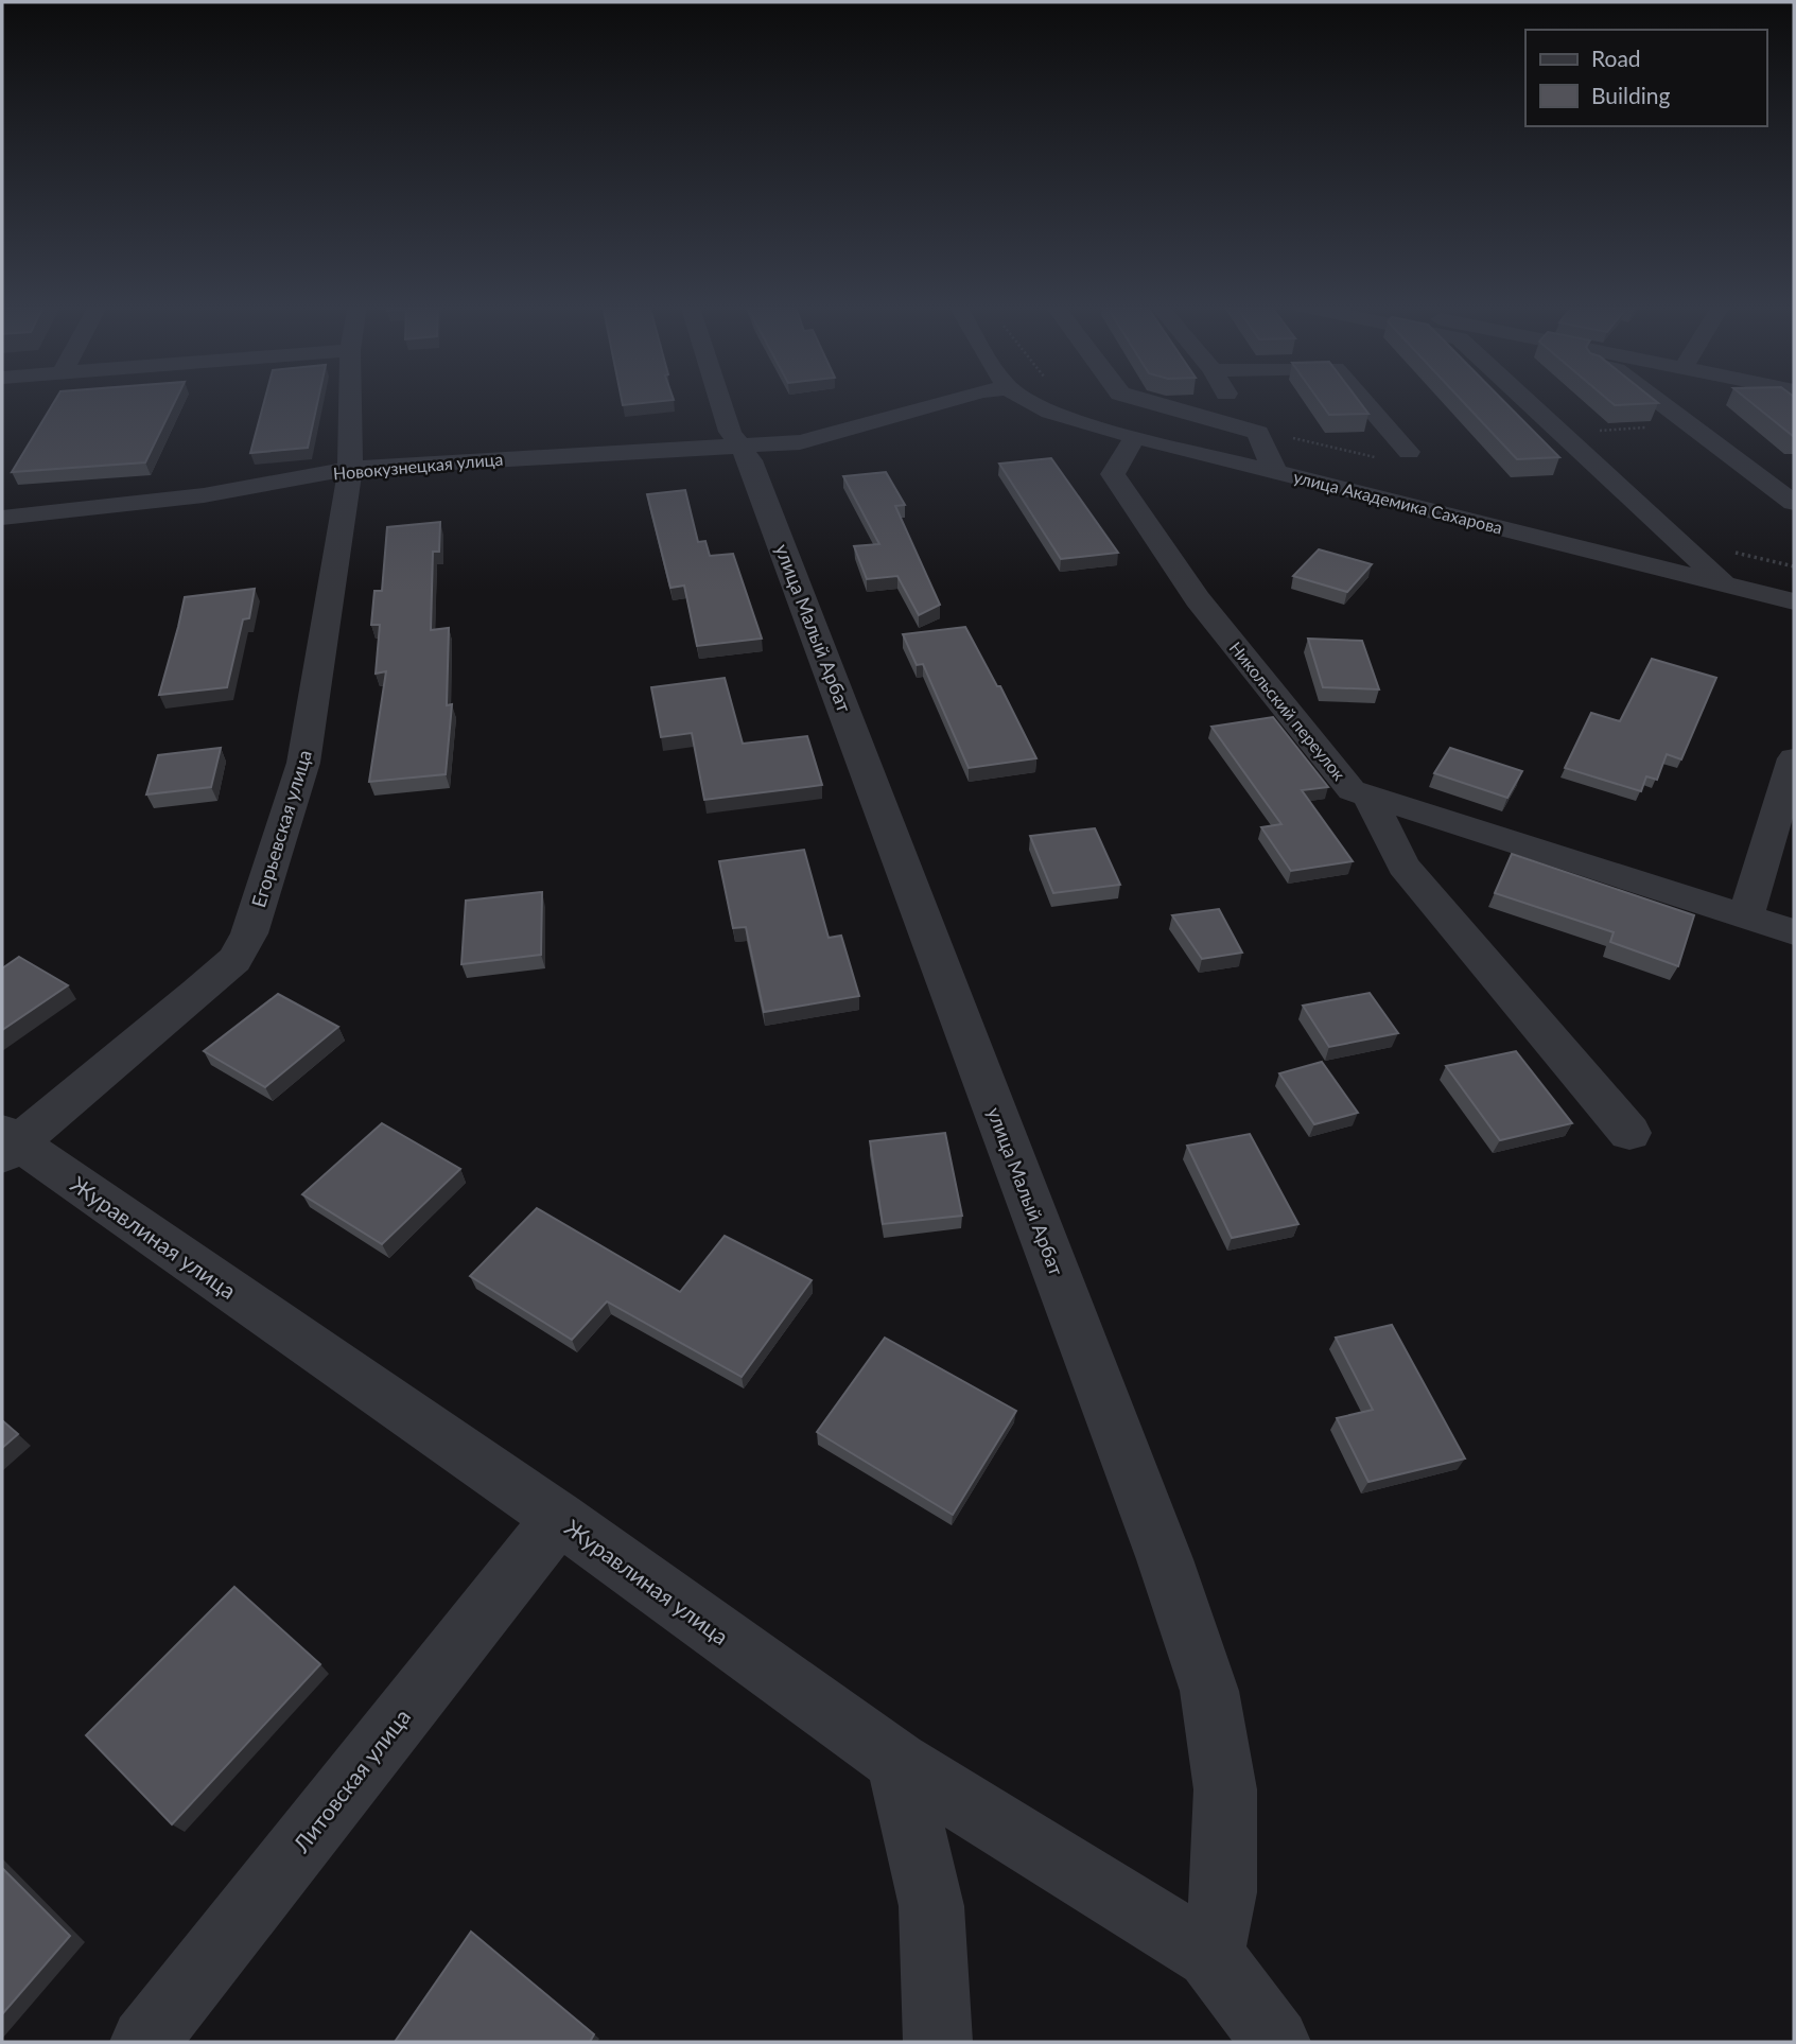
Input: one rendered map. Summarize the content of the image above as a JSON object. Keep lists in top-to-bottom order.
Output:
{
  "streets": {
    "street": [
      "Новокузнецкая улица",
      "улица Академика Сахарова",
      "улица Малый Арбат",
      "Никольский переулок",
      "Егорьевская улица",
      "Журавлиная улица",
      "Литовская улица"
    ]
  },
  "crossings": [
    ["Новокузнецкая улица", "улица Малый Арбат"],
    ["Новокузнецкая улица", "Егорьевская улица"],
    ["улица Академика Сахарова", "Никольский переулок"],
    ["улица Малый Арбат", "Журавлиная улица"],
    ["Егорьевская улица", "Журавлиная улица"],
    ["Журавлиная улица", "Литовская улица"]
  ],
  "legend": ["Road", "Building"]
}
